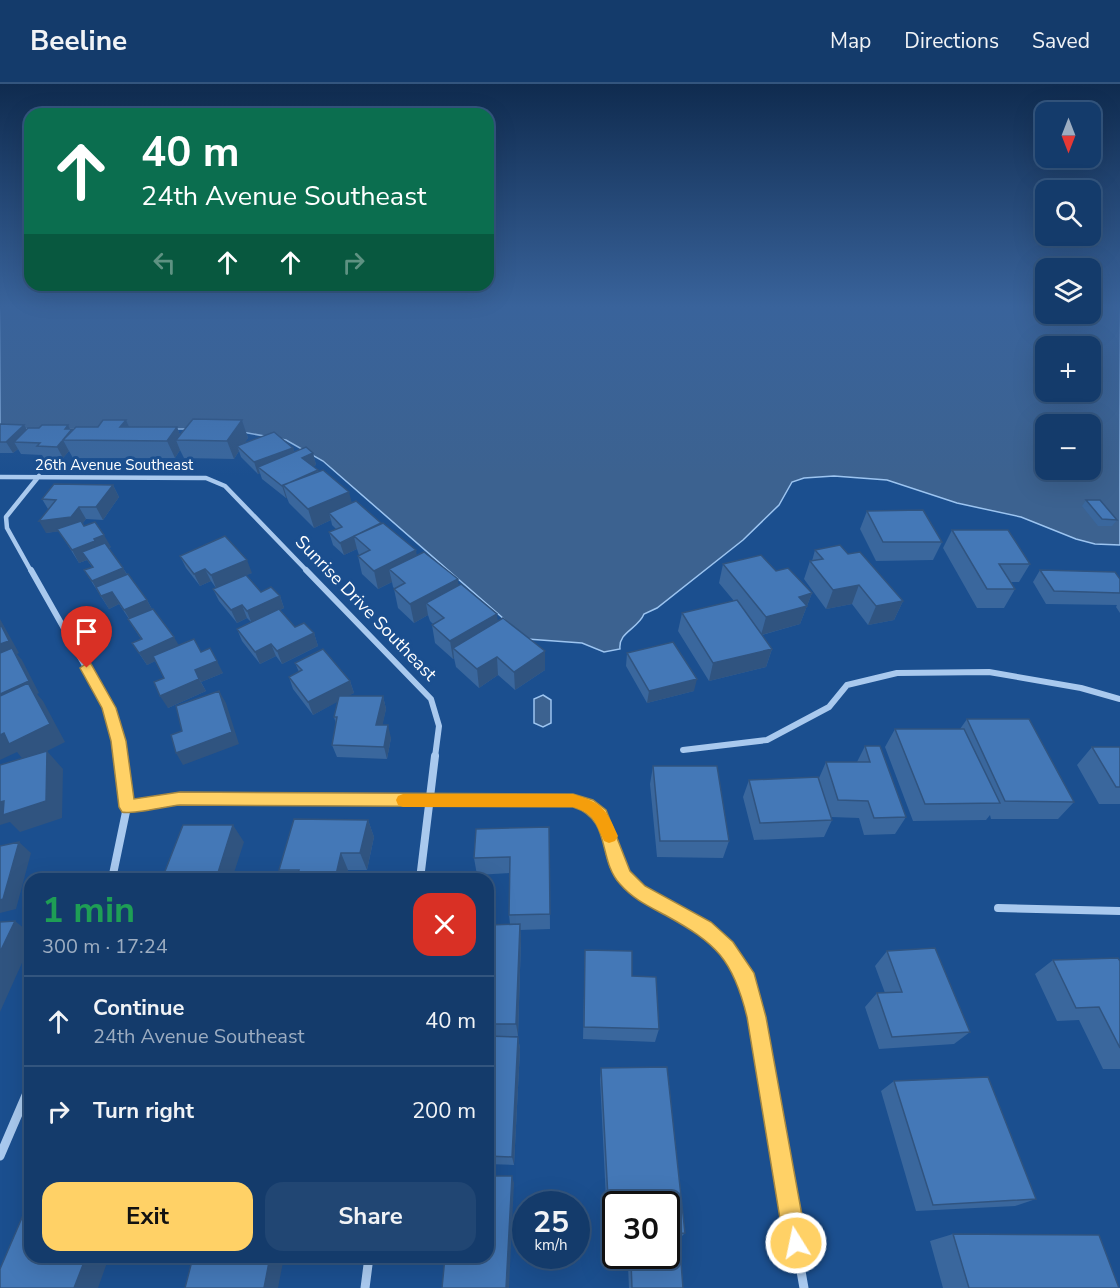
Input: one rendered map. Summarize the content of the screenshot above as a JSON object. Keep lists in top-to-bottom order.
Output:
{
  "streets": {
    "street": ["26th Avenue Southeast", "Sunrise Drive Southeast"]
  },
  "crossings": [
    ["26th Avenue Southeast", "Sunrise Drive Southeast"]
  ],
  "north": "bottom",
  "page": {
    "header": "Beeline",
    "nav": ["Map", "Directions", "Saved"],
    "map_buttons": ["+", "−"],
    "turn": ["40 m", "24th Avenue Southeast"],
    "heading": ["1 min", "300 m · 17:24"],
    "list": [
      {
        "name": "Continue",
        "note": "24th Avenue Southeast",
        "value": "40 m"
      },
      {
        "name": "Turn right",
        "value": "200 m"
      }
    ],
    "buttons": ["Exit", "Share"],
    "speed": "25 km/h",
    "limit": "30"
  }
}
